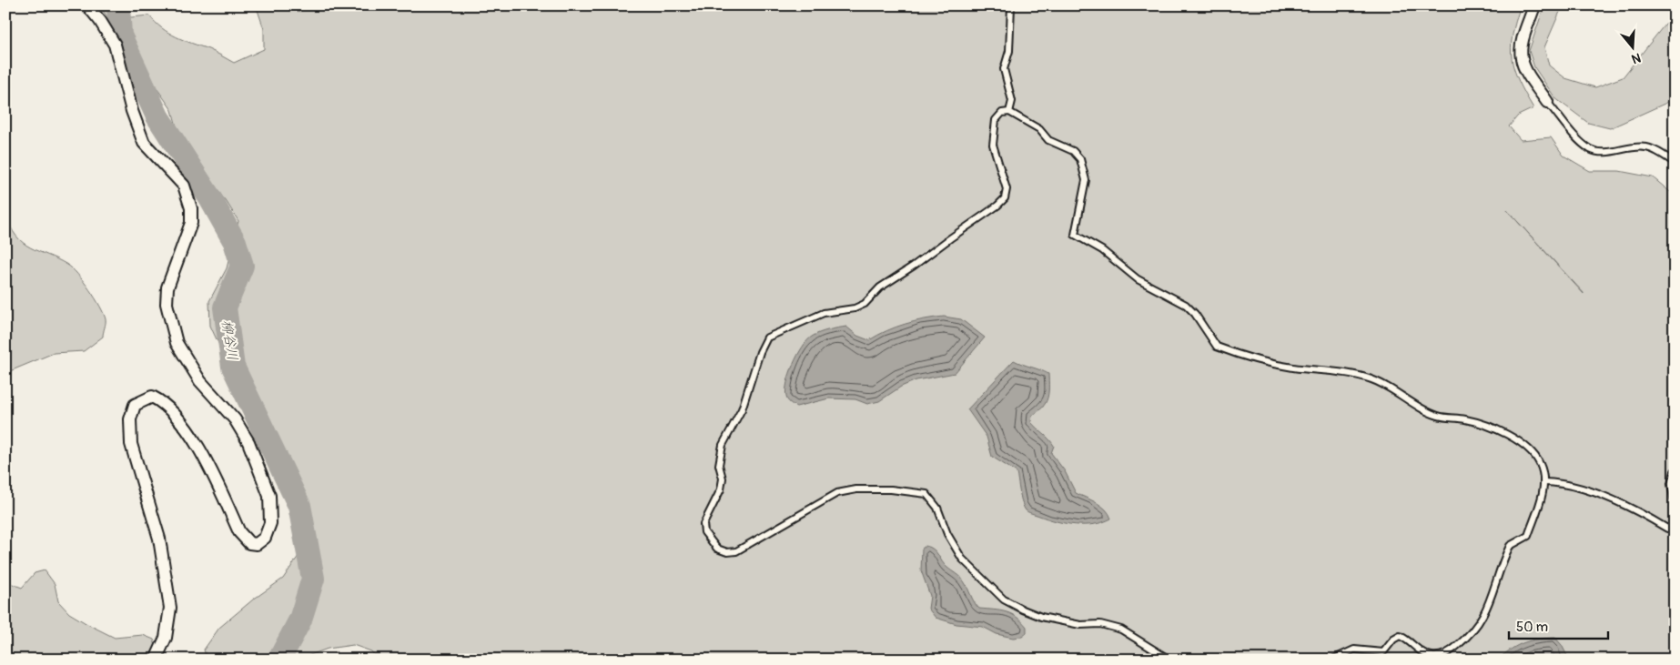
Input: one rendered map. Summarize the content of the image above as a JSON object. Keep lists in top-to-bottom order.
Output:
{
  "water": ["柳谷川"],
  "scale_bar": "50 m",
  "north": "bottom"
}
